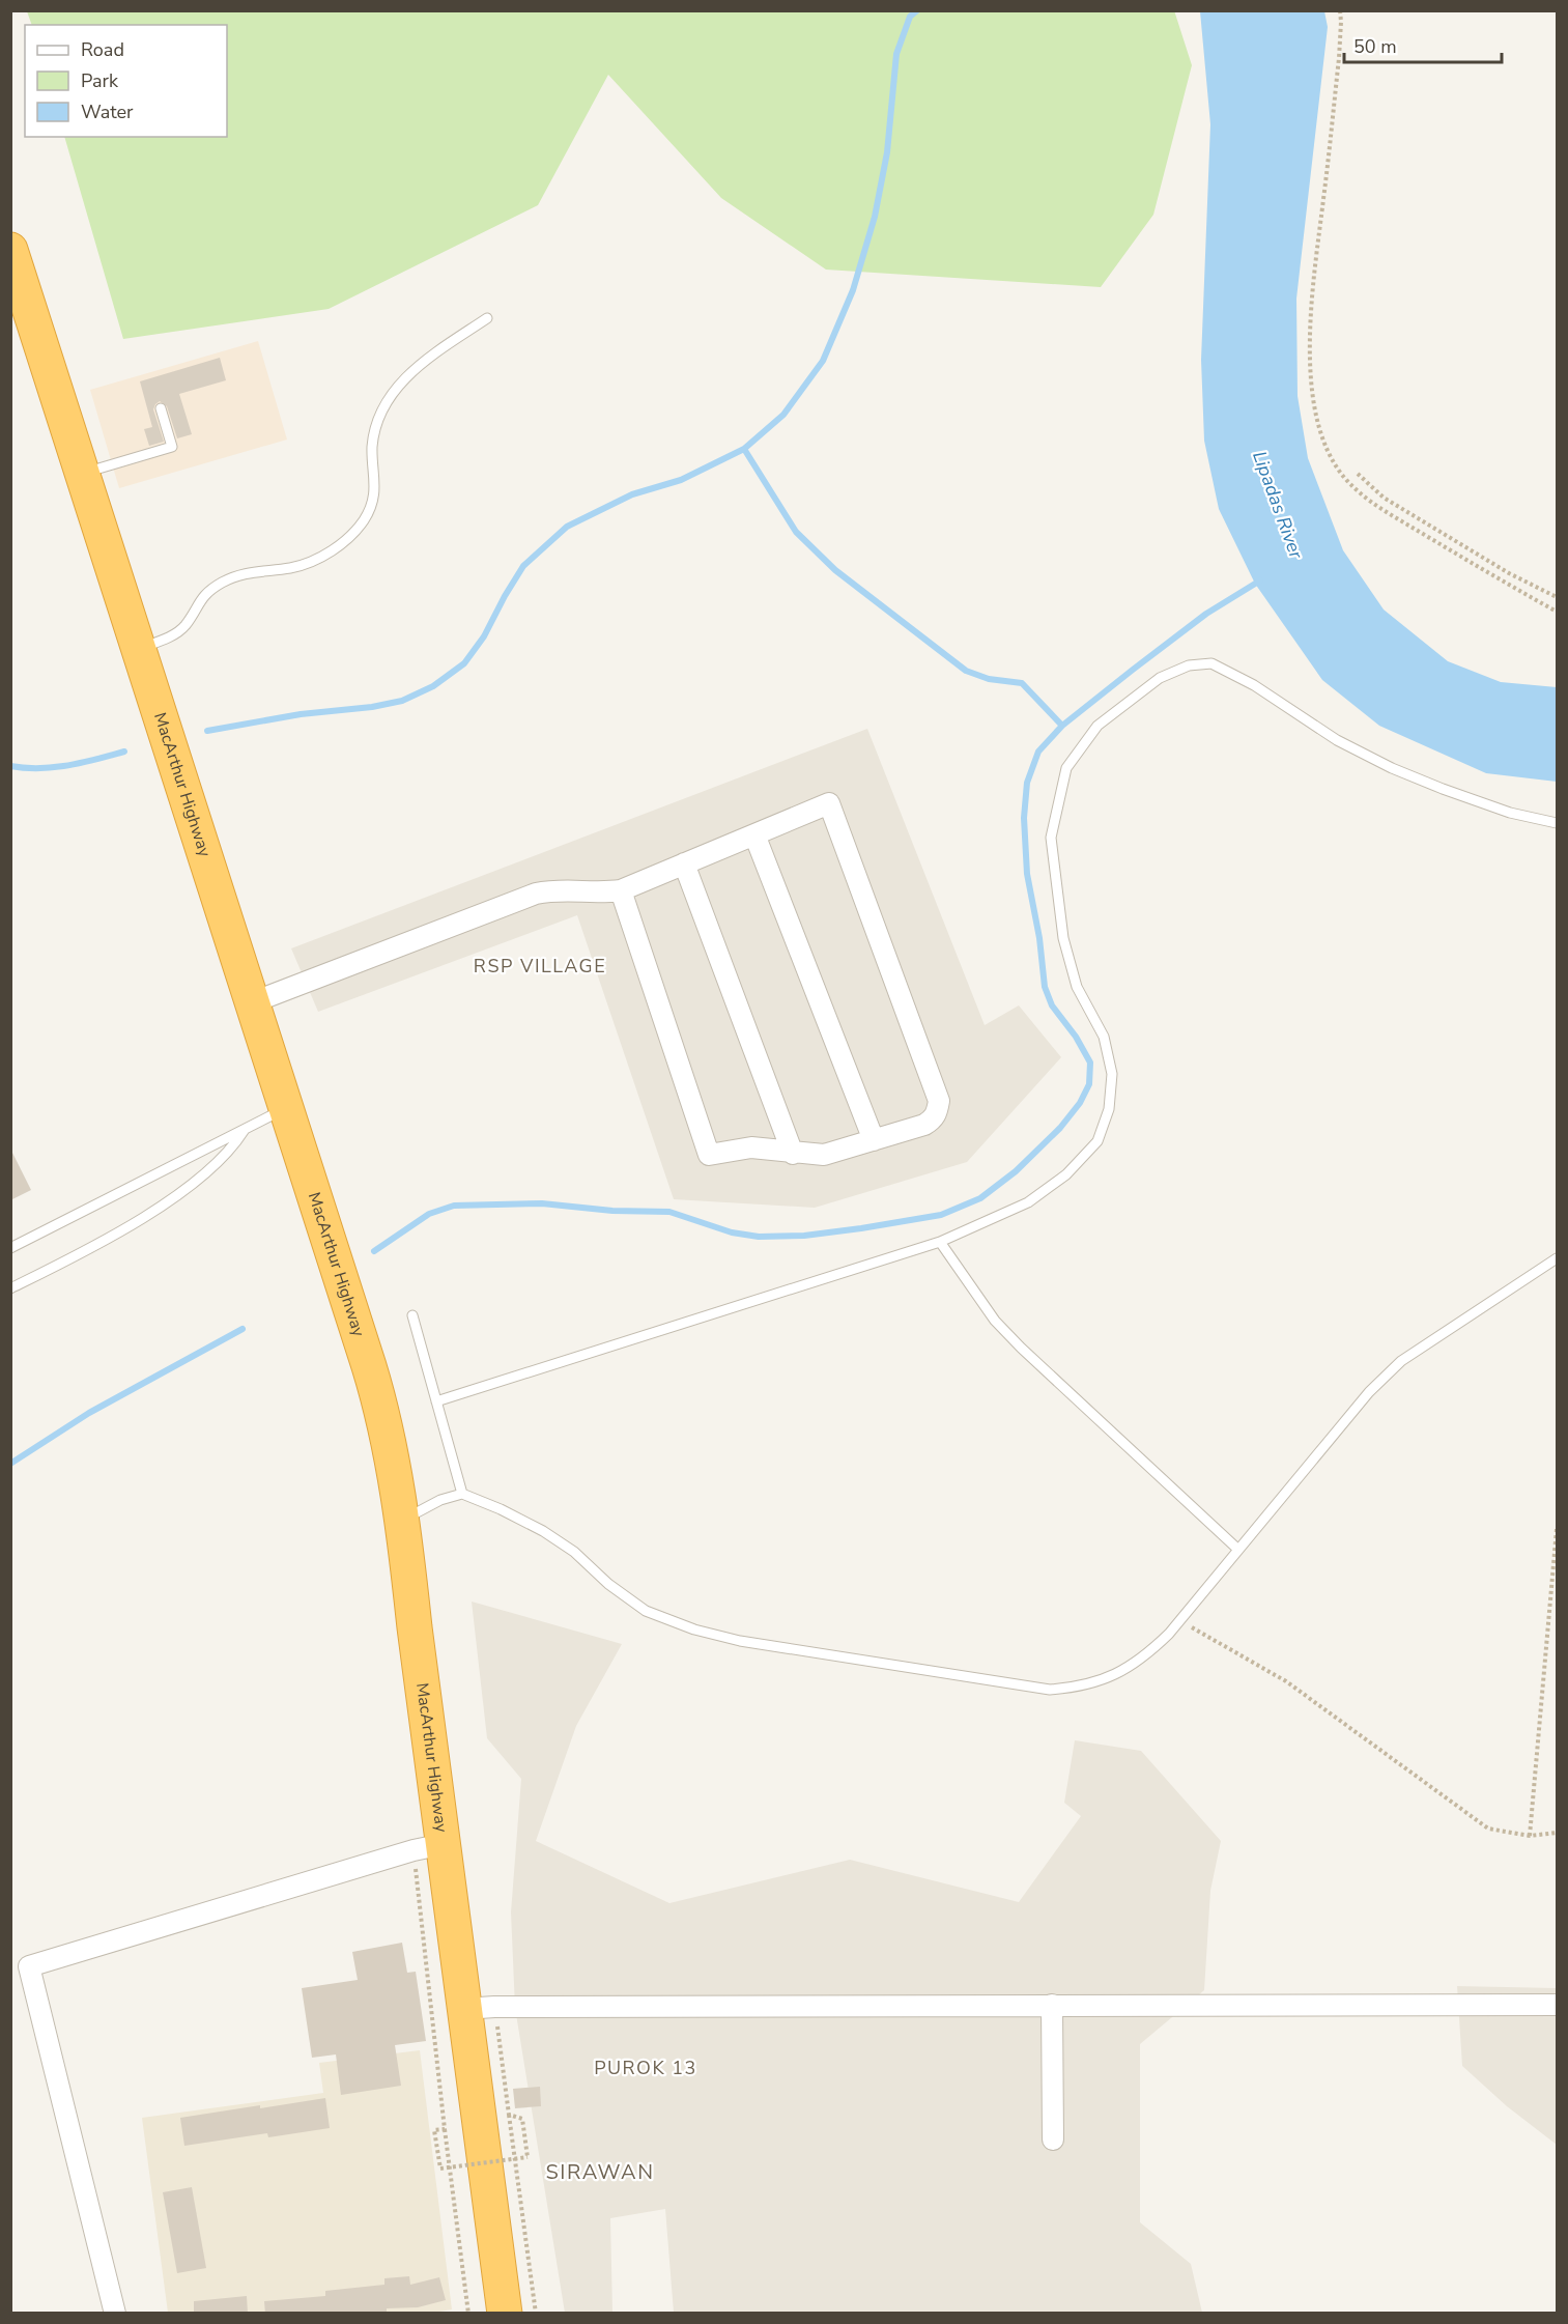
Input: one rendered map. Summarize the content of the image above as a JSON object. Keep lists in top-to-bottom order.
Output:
{
  "streets": {
    "highway": ["MacArthur Highway"]
  },
  "districts": ["RSP VILLAGE", "PUROK 13", "SIRAWAN"],
  "water": ["Lipadas River"],
  "legend": ["Road", "Park", "Water"],
  "scale_bar": "50 m"
}
